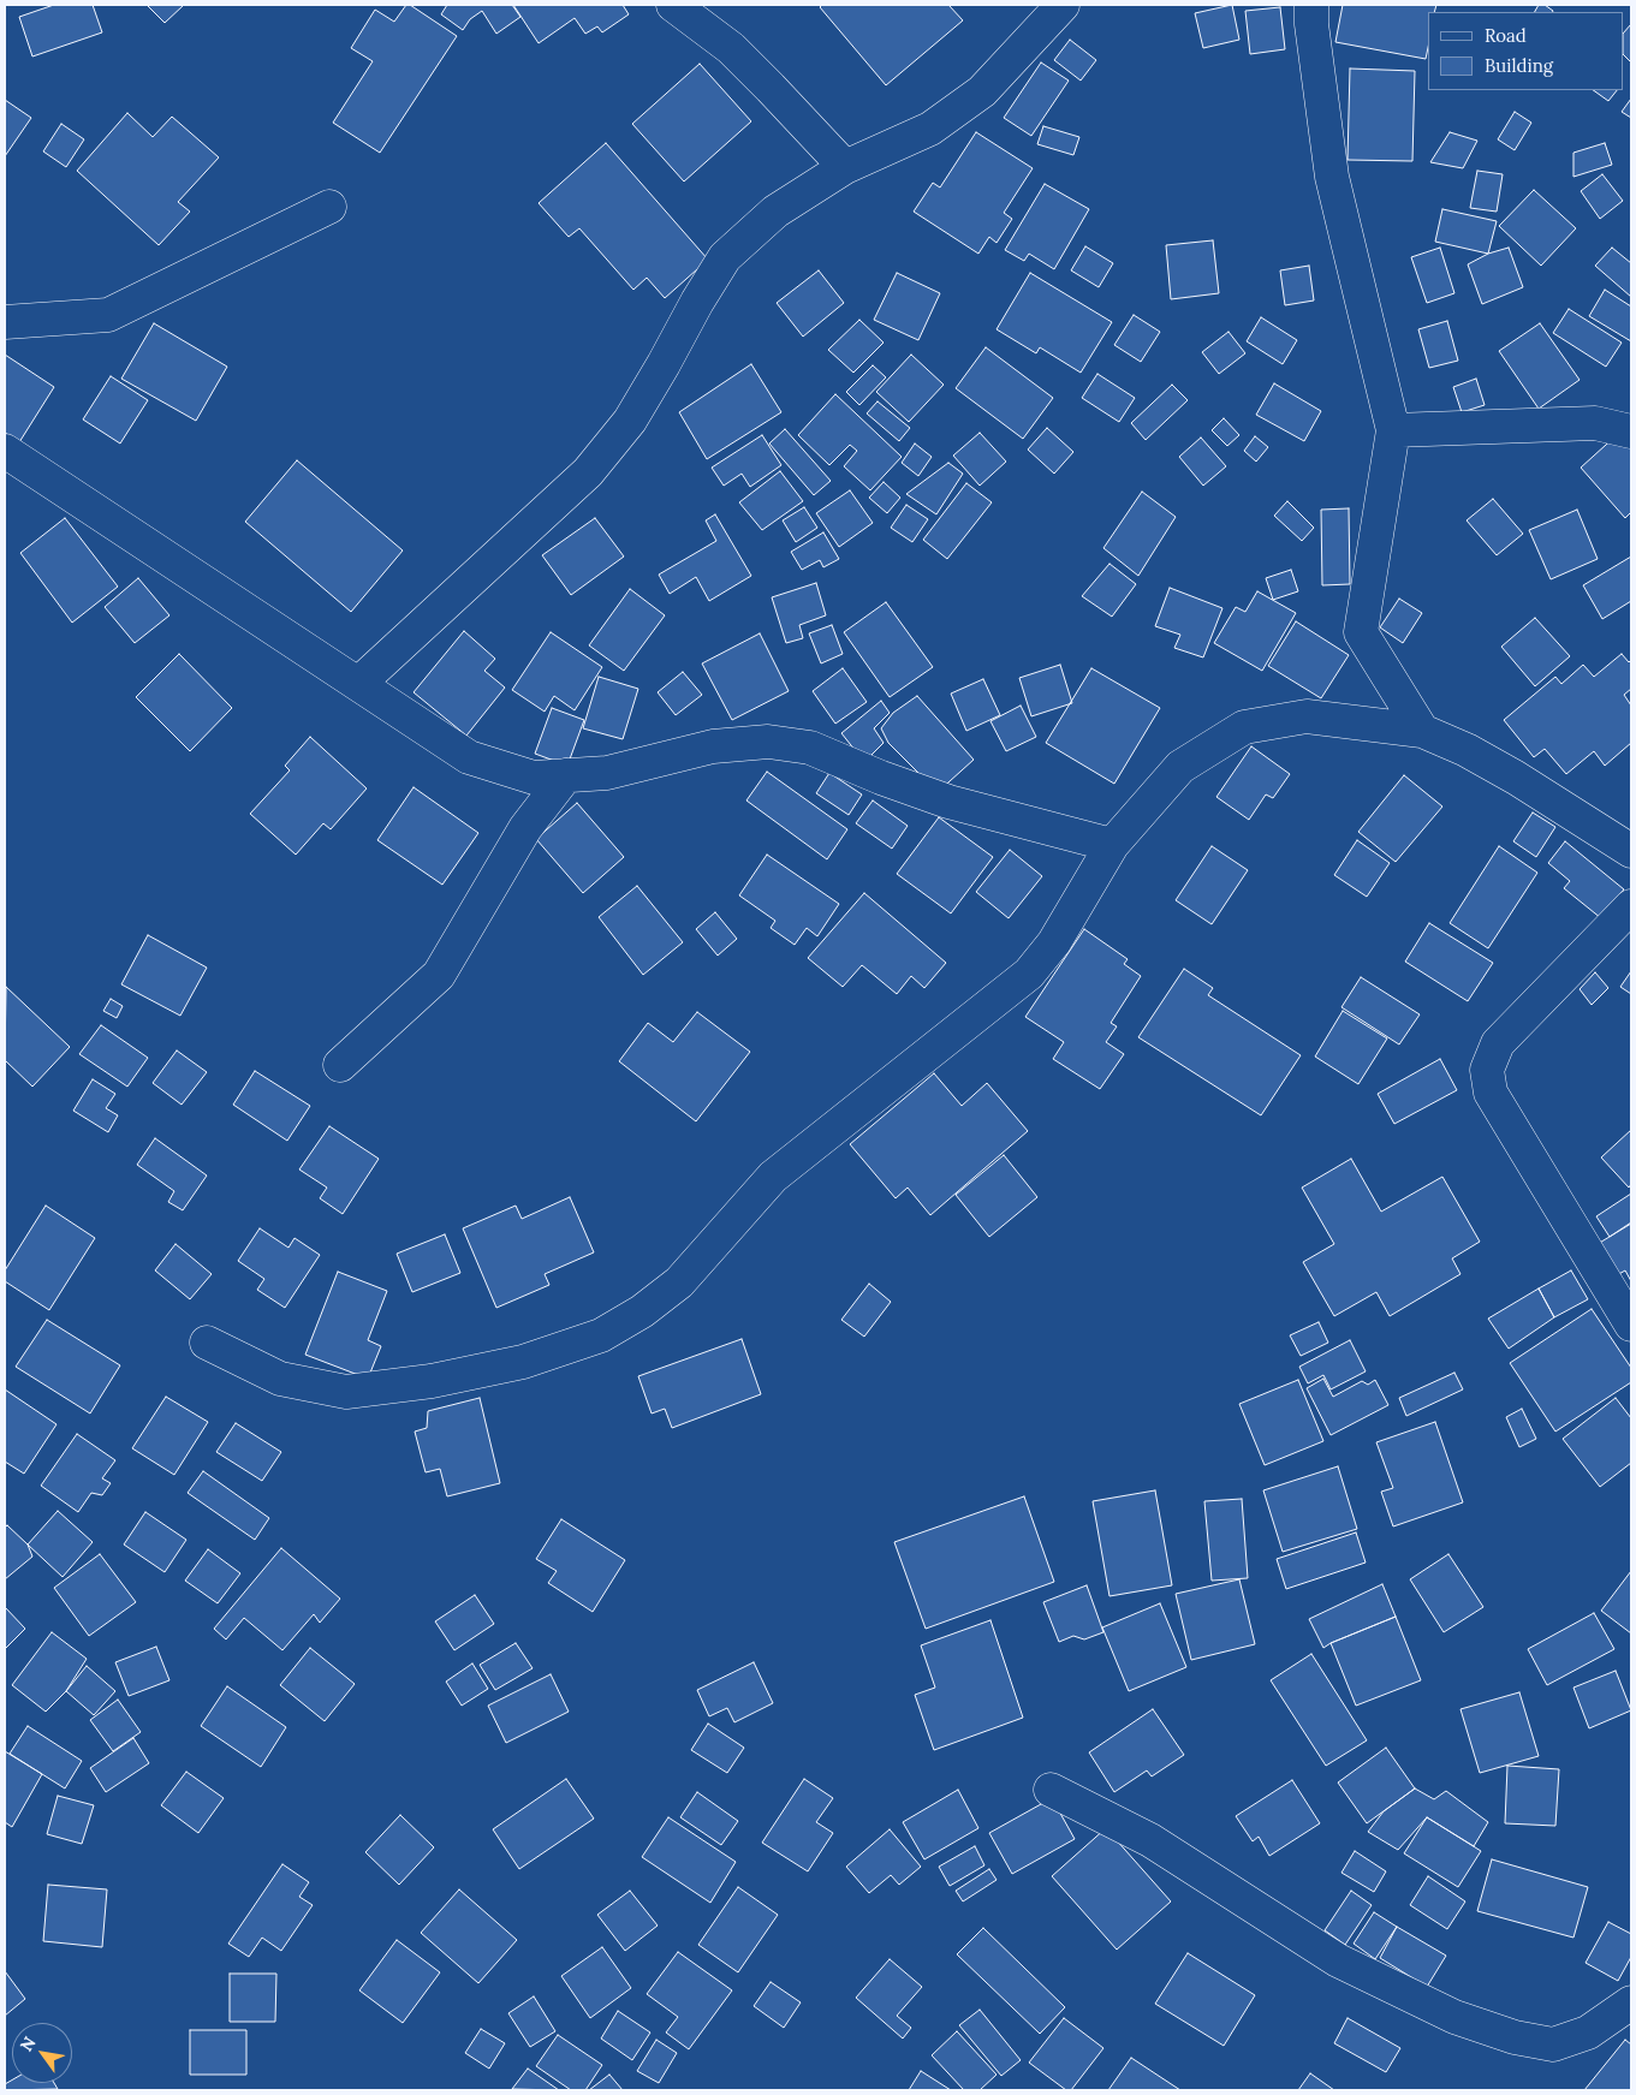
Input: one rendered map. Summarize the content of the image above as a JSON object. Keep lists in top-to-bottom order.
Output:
{
  "legend": ["Road", "Building"],
  "north": "top left"
}
